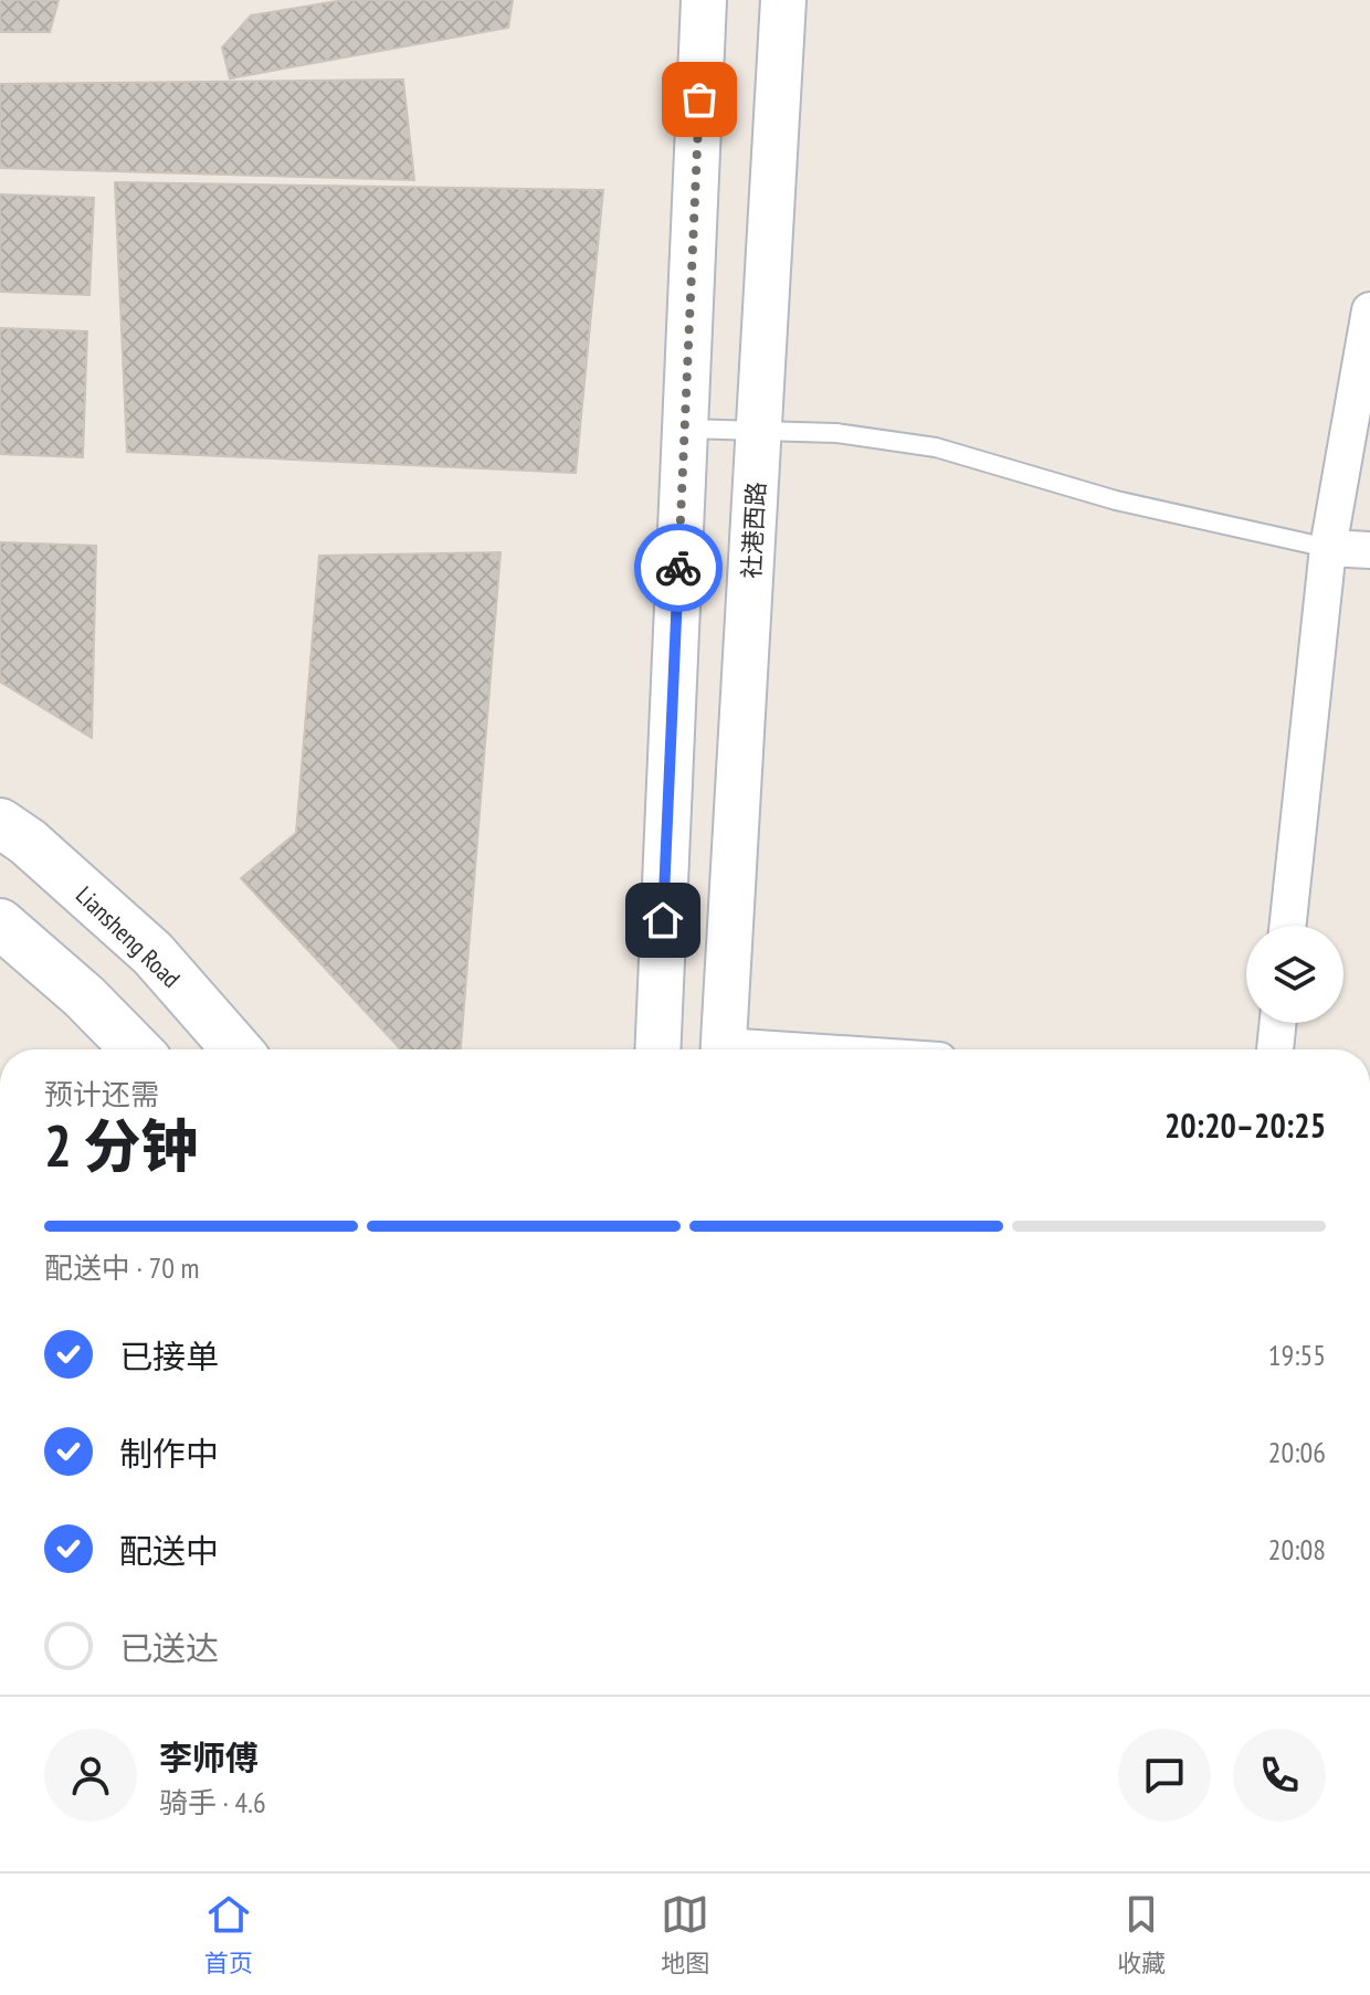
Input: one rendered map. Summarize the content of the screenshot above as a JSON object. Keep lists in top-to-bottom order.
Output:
{
  "streets": {
    "main road": ["Liansheng Road"],
    "street": ["社港西路"]
  },
  "page": {
    "heading": ["2 分钟", "预计还需", "20:20–20:25"],
    "panel": ["李师傅", "骑手 · 4.6"],
    "bar": "配送中 · 70 m",
    "list": [
      ["已接单", "19:55"],
      ["制作中", "20:06"],
      ["配送中", "20:08"],
      "已送达"
    ],
    "tabs": ["首页", "地图", "收藏"]
  }
}
